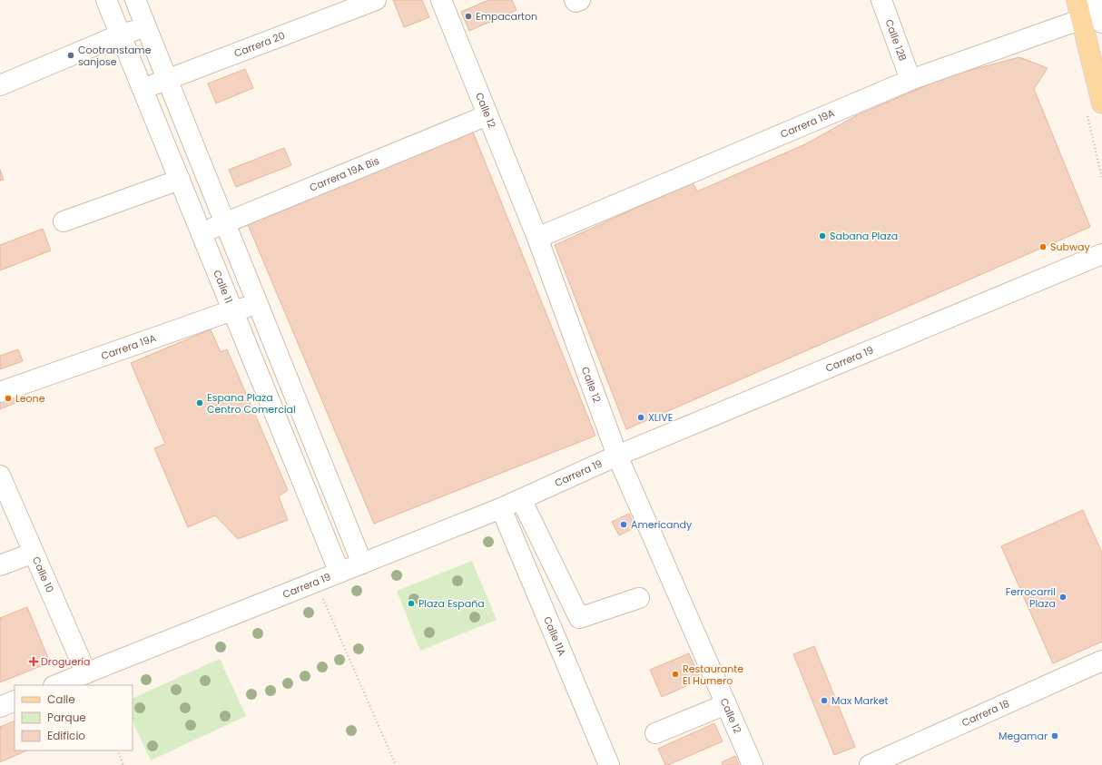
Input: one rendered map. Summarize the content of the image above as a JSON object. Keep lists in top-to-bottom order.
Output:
{
  "streets": {
    "street": [
      "Calle 12B",
      "Carrera 20",
      "Calle 12",
      "Carrera 19A",
      "Carrera 19A Bis",
      "Calle 11",
      "Carrera 19",
      "Calle 10",
      "Calle 11A",
      "Carrera 18"
    ]
  },
  "crossings": [
    ["Calle 12B", "Carrera 19A"],
    ["Carrera 20", "Calle 11"],
    ["Calle 12", "Carrera 19A"],
    ["Calle 12", "Carrera 19A Bis"],
    ["Calle 12", "Carrera 19"],
    ["Carrera 19A", "Calle 11"],
    ["Carrera 19A Bis", "Calle 11"],
    ["Calle 11", "Carrera 19"],
    ["Carrera 19", "Calle 10"],
    ["Carrera 19", "Calle 11A"]
  ],
  "places": {
    "other": [
      "Empacarton",
      "Cootranstame sanjose",
      "Sabana Plaza",
      "Subway",
      "Leone",
      "Espana Plaza Centro Comercial",
      "XLIVE",
      "Americandy",
      "Ferrocarril Plaza",
      "Plaza España",
      "Restaurante El Humero",
      "Max Market",
      "Megamar"
    ],
    "health": ["Droguería"]
  },
  "legend": ["Calle", "Parque", "Edificio"]
}
